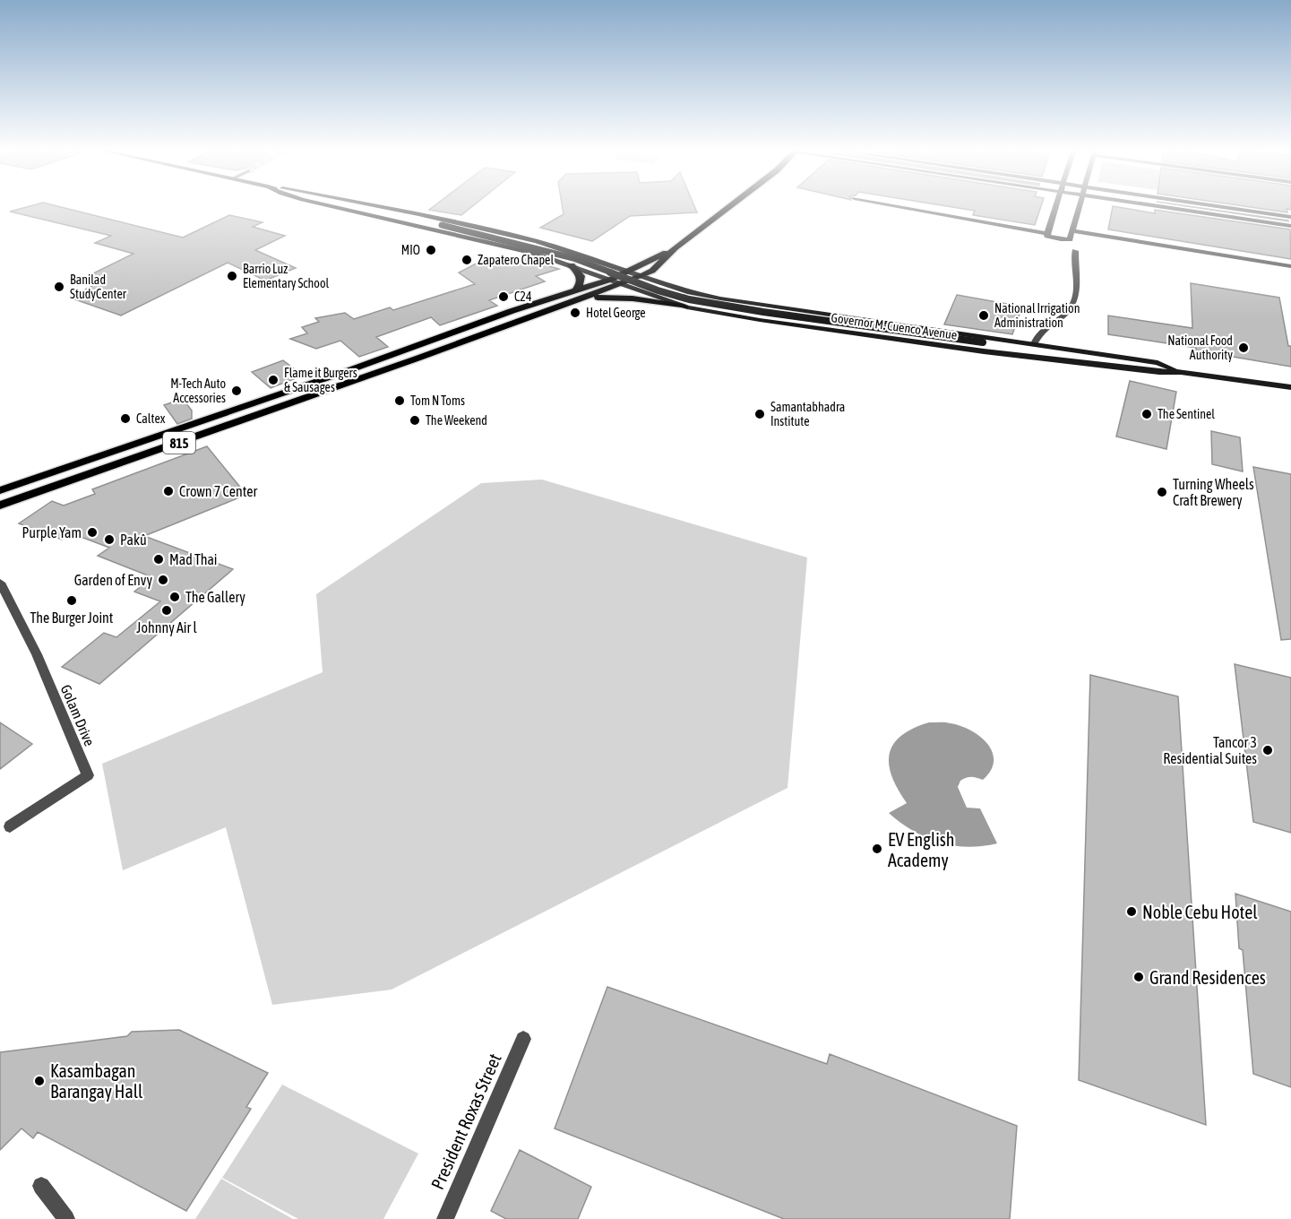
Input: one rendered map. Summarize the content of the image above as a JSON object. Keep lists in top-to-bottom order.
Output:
{
  "streets": {
    "main road": ["Governor M. Cuenco Avenue", "815"],
    "street": ["Golam Drive", "President Roxas Street"]
  },
  "crossings": [
    ["Governor M. Cuenco Avenue", "815"]
  ],
  "places": [
    "MIO",
    "Zapatero Chapel",
    "Barrio Luz Elementary School",
    "Banilad StudyCenter",
    "C24",
    "Hotel George",
    "National Irrigation Administration",
    "National Food Authority",
    "Flame it Burgers & Sausages",
    "M-Tech Auto Accessories",
    "Tom N Toms",
    "Samantabhadra Institute",
    "The Sentinel",
    "Caltex",
    "The Weekend",
    "Crown 7 Center",
    "Turning Wheels Craft Brewery",
    "Purple Yam",
    "Pakû",
    "Mad Thai",
    "Garden of Envy",
    "The Gallery",
    "The Burger Joint",
    "Johnny Air l",
    "Tancor 3 Residential Suites",
    "EV English Academy",
    "Noble Cebu Hotel",
    "Grand Residences",
    "Kasambagan Barangay Hall"
  ]
}
